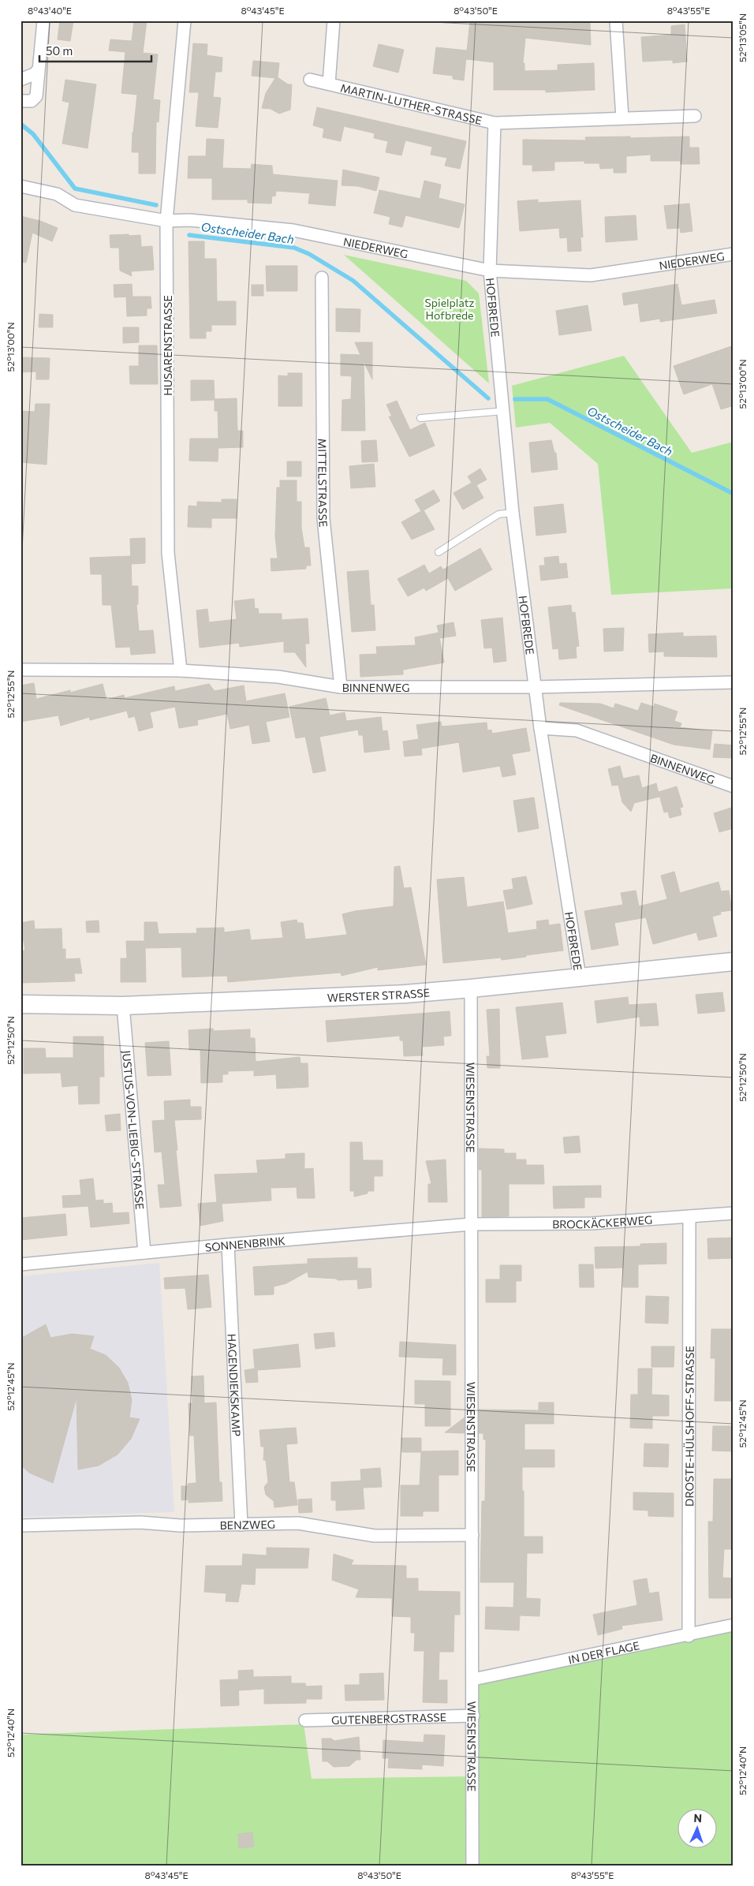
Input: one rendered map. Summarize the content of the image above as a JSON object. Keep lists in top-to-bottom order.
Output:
{
  "streets": {
    "main road": ["WERSTER STRASSE"],
    "street": [
      "MARTIN-LUTHER-STRASSE",
      "NIEDERWEG",
      "HOFBREDE",
      "HUSARENSTRASSE",
      "MITTELSTRASSE",
      "BINNENWEG",
      "WIESENSTRASSE",
      "JUSTUS-VON-LIEBIG-STRASSE",
      "BROCKÄCKERWEG",
      "SONNENBRINK",
      "HAGENDIEKSKAMP",
      "DROSTE-HÜLSHOFF-STRASSE",
      "BENZWEG",
      "IN DER FLAGE",
      "GUTENBERGSTRASSE"
    ]
  },
  "crossings": [
    ["MARTIN-LUTHER-STRASSE", "HOFBREDE"],
    ["NIEDERWEG", "HOFBREDE"],
    ["NIEDERWEG", "HUSARENSTRASSE"],
    ["HOFBREDE", "BINNENWEG"],
    ["HOFBREDE", "WERSTER STRASSE"],
    ["HUSARENSTRASSE", "BINNENWEG"],
    ["MITTELSTRASSE", "BINNENWEG"],
    ["WERSTER STRASSE", "WIESENSTRASSE"],
    ["WERSTER STRASSE", "JUSTUS-VON-LIEBIG-STRASSE"],
    ["WIESENSTRASSE", "BROCKÄCKERWEG"],
    ["WIESENSTRASSE", "SONNENBRINK"],
    ["WIESENSTRASSE", "BENZWEG"],
    ["WIESENSTRASSE", "IN DER FLAGE"],
    ["WIESENSTRASSE", "GUTENBERGSTRASSE"],
    ["JUSTUS-VON-LIEBIG-STRASSE", "SONNENBRINK"],
    ["BROCKÄCKERWEG", "SONNENBRINK"],
    ["BROCKÄCKERWEG", "DROSTE-HÜLSHOFF-STRASSE"],
    ["SONNENBRINK", "HAGENDIEKSKAMP"],
    ["HAGENDIEKSKAMP", "BENZWEG"],
    ["DROSTE-HÜLSHOFF-STRASSE", "IN DER FLAGE"]
  ],
  "water": ["Ostscheider Bach"],
  "parks": ["Spielplatz Hofbrede"],
  "scale_bar": "50 m",
  "north": "top",
  "coordinates": [
    "8°43'40\"E",
    "8°43'45\"E",
    "8°43'50\"E",
    "8°43'55\"E",
    "52°13'05\"N",
    "52°13'00\"N",
    "52°12'55\"N",
    "52°12'50\"N",
    "52°12'45\"N",
    "52°12'40\"N"
  ]
}
